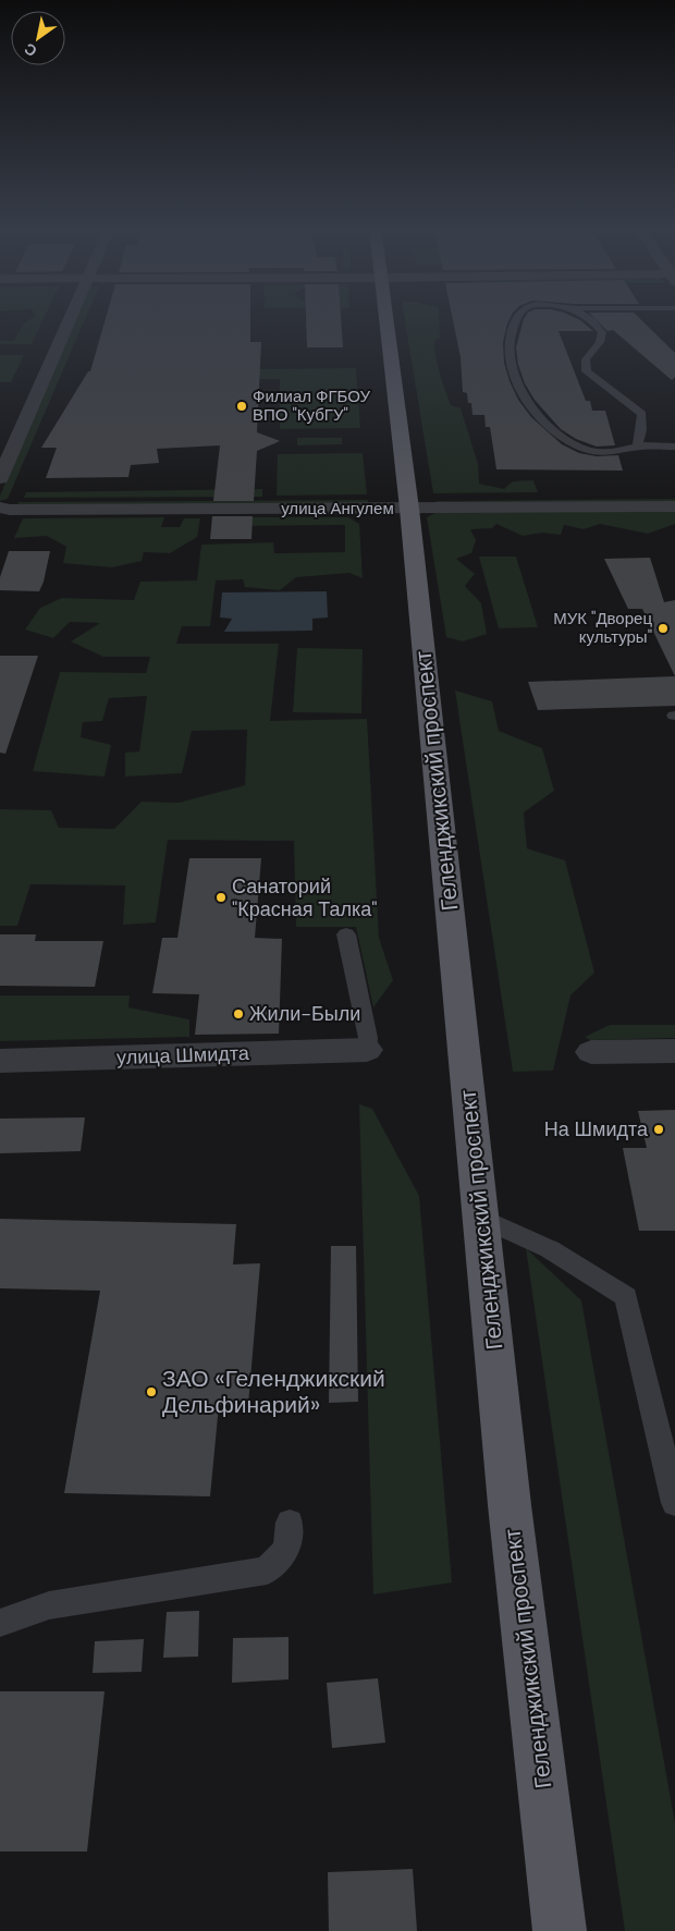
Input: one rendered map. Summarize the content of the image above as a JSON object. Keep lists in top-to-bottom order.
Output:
{
  "streets": {
    "main road": ["Геленджикский проспект"],
    "street": ["улица Ангулем", "улица Шмидта"]
  },
  "crossings": [
    ["улица Ангулем", "Геленджикский проспект"]
  ],
  "places": [
    "Филиал ФГБОУ ВПО \"КубГУ\"",
    "МУК \"Дворец культуры\"",
    "Санаторий \"Красная Талка\"",
    "Жили-Были",
    "На Шмидта",
    "ЗАО «Геленджикский Дельфинарий»"
  ],
  "north": "bottom left"
}
